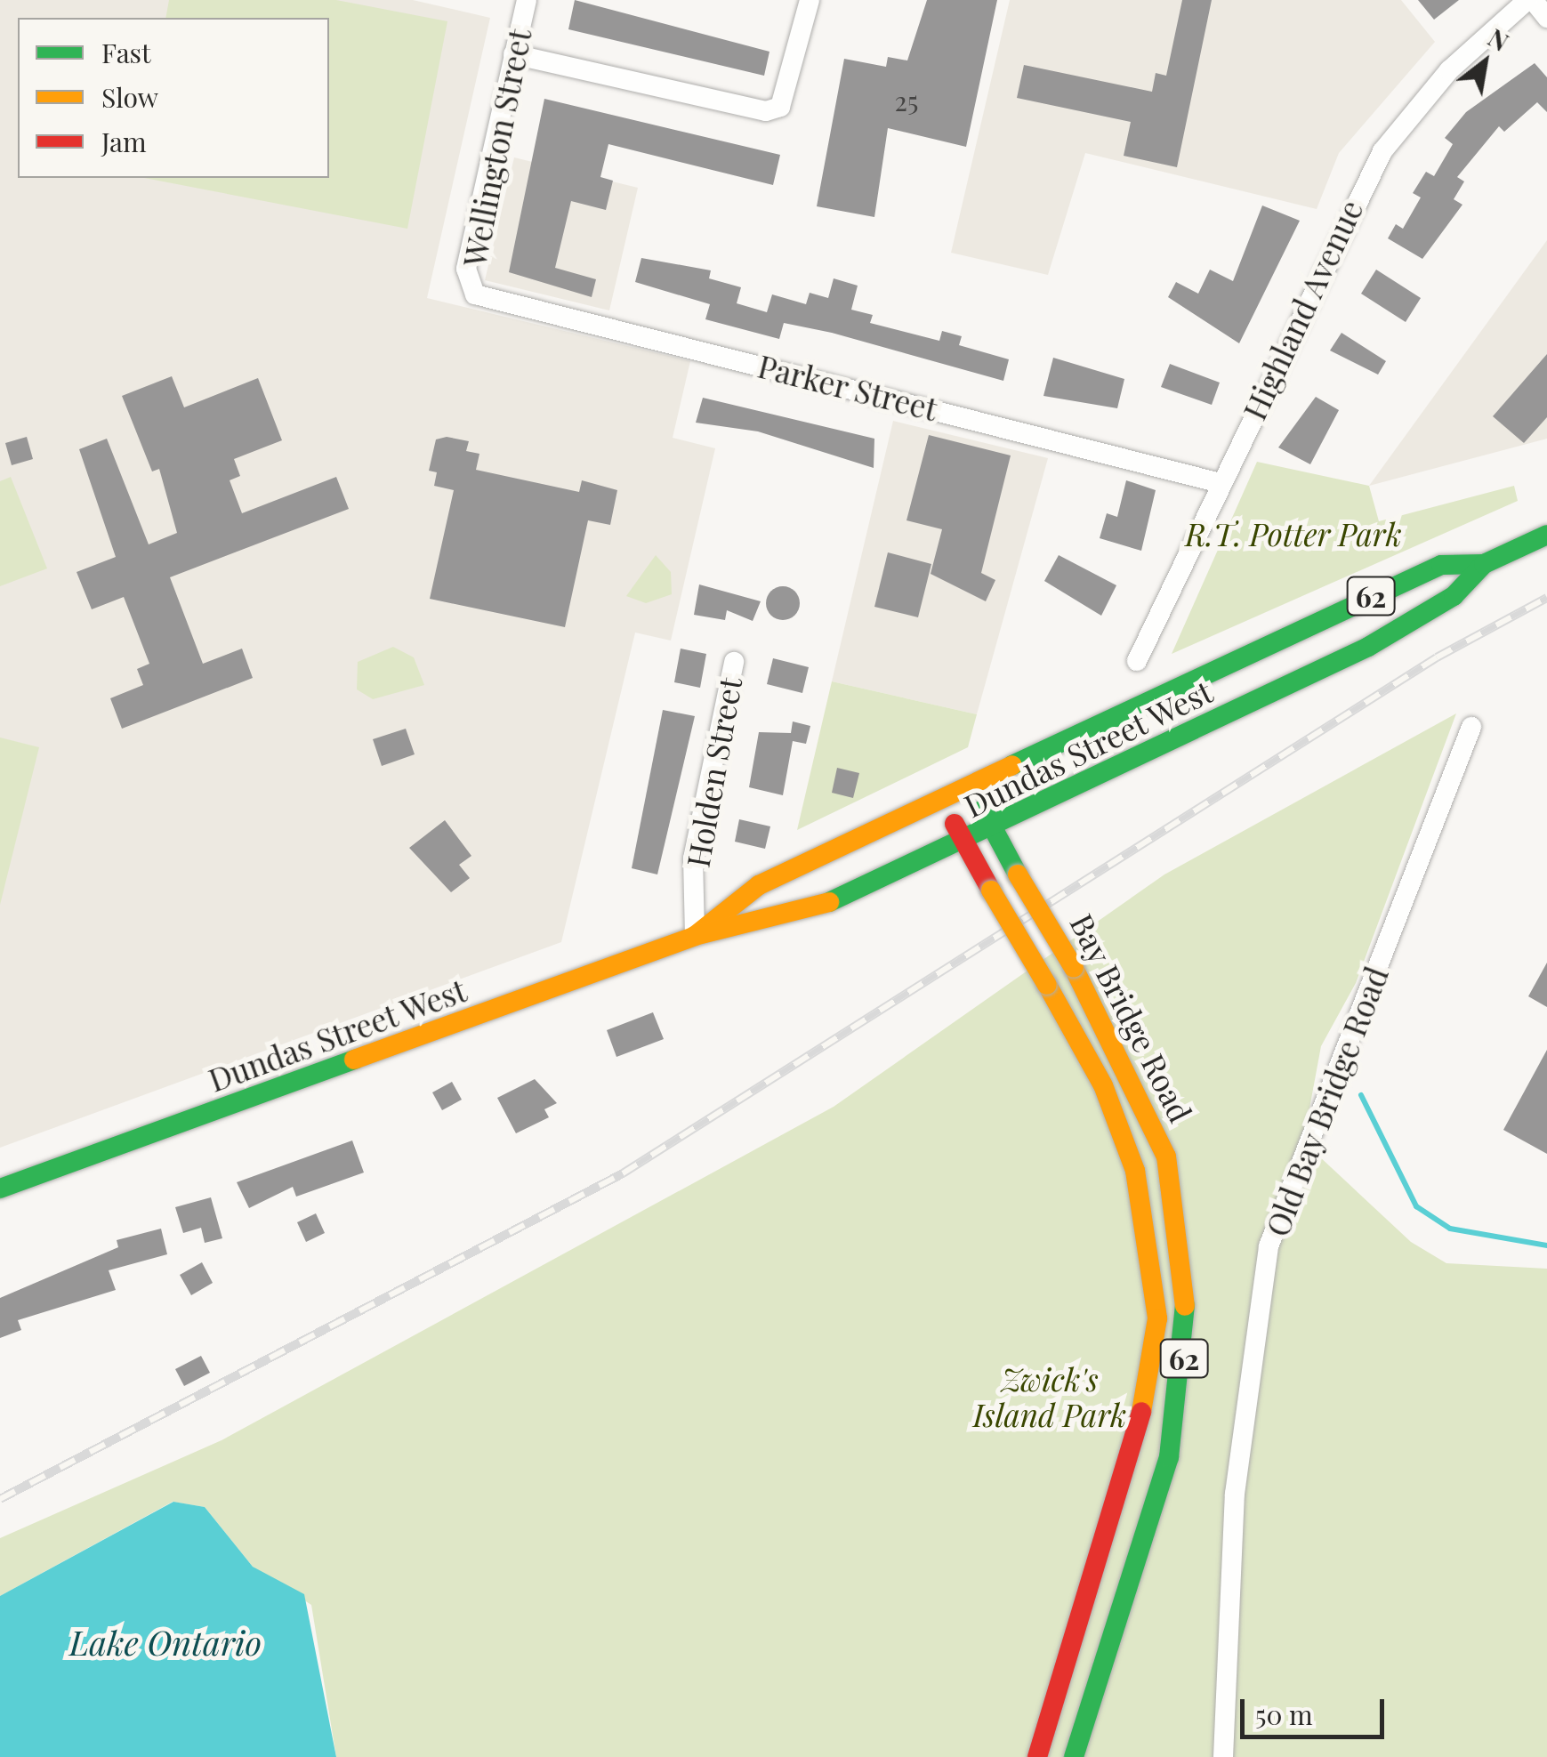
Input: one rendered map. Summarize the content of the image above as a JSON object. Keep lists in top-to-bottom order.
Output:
{
  "streets": {
    "main road": ["62", "Dundas Street West", "Bay Bridge Road"],
    "street": [
      "Wellington Street",
      "Highland Avenue",
      "Parker Street",
      "Holden Street",
      "Old Bay Bridge Road"
    ]
  },
  "crossings": [
    ["Wellington Street", "Parker Street"],
    ["Highland Avenue", "Parker Street"],
    ["Dundas Street West", "Holden Street"],
    ["Dundas Street West", "Bay Bridge Road"]
  ],
  "water": ["Lake Ontario"],
  "parks": ["R.T. Potter Park", "Zwick's Island Park"],
  "house_numbers": ["25"],
  "legend": ["Fast", "Slow", "Jam"],
  "scale_bar": "50 m",
  "north": "top right"
}
